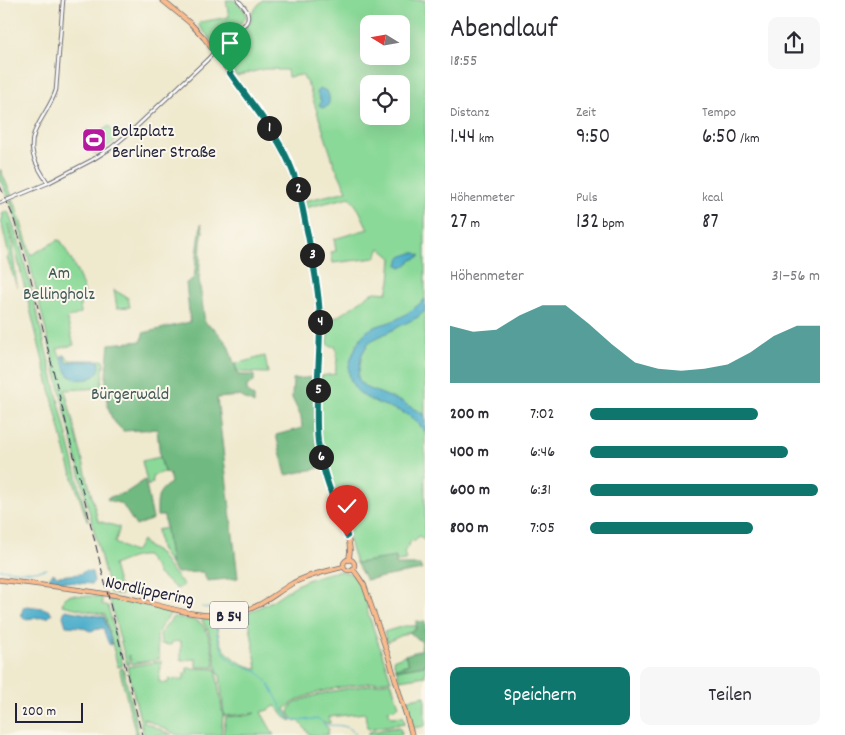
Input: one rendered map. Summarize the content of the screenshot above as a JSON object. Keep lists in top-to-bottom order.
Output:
{
  "streets": {
    "main road": ["Nordlippering", "B 54"]
  },
  "parks": ["Am Bellingholz", "Bürgerwald"],
  "places": {
    "sports": ["Bolzplatz Berliner Straße"]
  },
  "scale_bar": "200 m",
  "north": "left",
  "page": {
    "heading": ["Abendlauf", "18:55"],
    "stats": [
      ["Distanz", "1.44 km"],
      ["Zeit", "9:50"],
      ["Tempo", "6:50 /km"],
      ["Höhenmeter", "27 m"],
      ["Puls", "132 bpm"],
      ["kcal", "87"]
    ],
    "pins": [
      "1",
      "2",
      "3",
      "4",
      "5",
      "6"
    ],
    "chart": ["Höhenmeter", "31–56 m"],
    "list": [
      {
        "name": "200 m",
        "note": "7:02"
      },
      {
        "name": "400 m",
        "note": "6:46"
      },
      {
        "name": "600 m",
        "note": "6:31"
      },
      {
        "name": "800 m",
        "note": "7:05"
      }
    ],
    "buttons": ["Speichern", "Teilen"],
    "scale": "200 m"
  }
}
